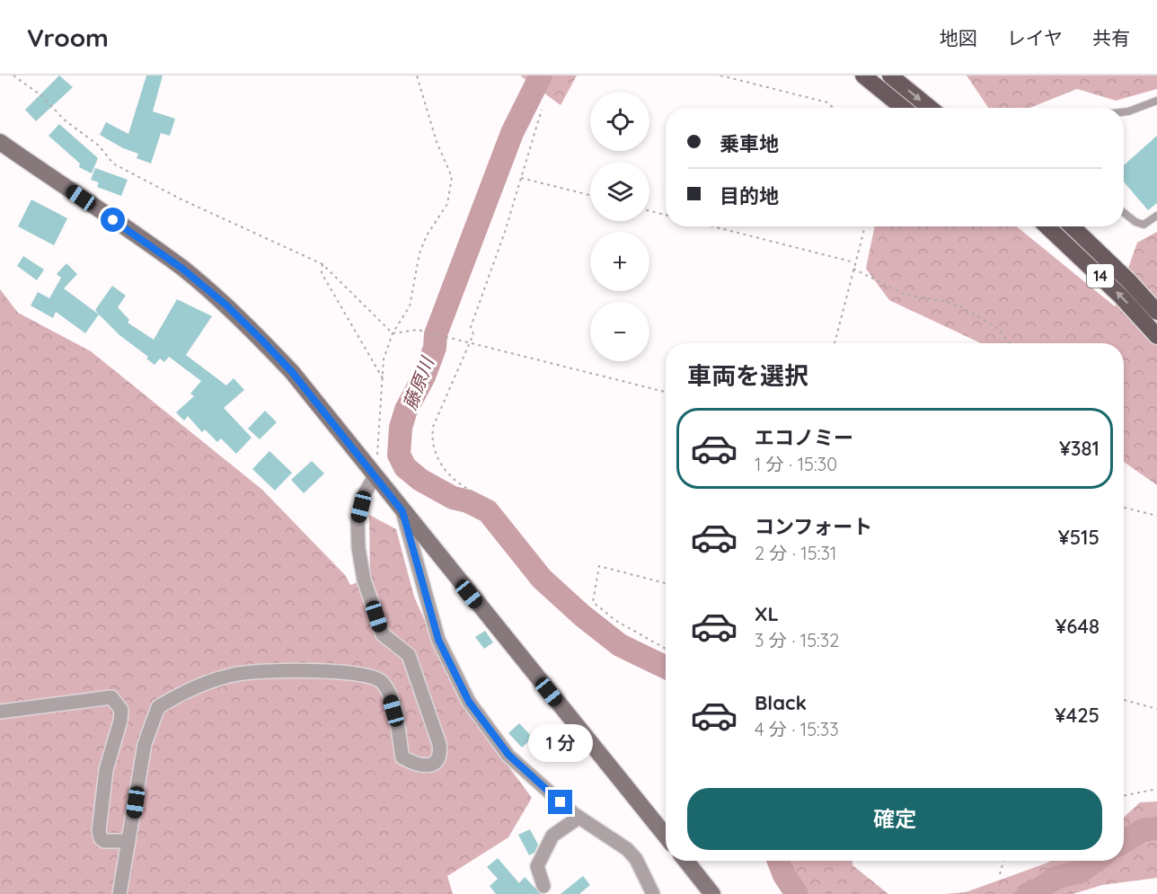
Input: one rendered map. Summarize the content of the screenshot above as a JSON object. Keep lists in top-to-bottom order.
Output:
{
  "streets": {
    "main road": ["14"]
  },
  "water": ["藤原川"],
  "page": {
    "header": "Vroom",
    "nav": ["地図", "レイヤ", "共有"],
    "map_buttons": ["+", "−"],
    "banner": ["乗車地", "目的地"],
    "heading": "車両を選択",
    "list": [
      {
        "name": "エコノミー",
        "note": "1 分 · 15:30",
        "value": "¥381"
      },
      {
        "name": "コンフォート",
        "note": "2 分 · 15:31",
        "value": "¥515"
      },
      {
        "name": "XL",
        "note": "3 分 · 15:32",
        "value": "¥648"
      },
      {
        "name": "Black",
        "note": "4 分 · 15:33",
        "value": "¥425"
      }
    ],
    "bubble": "1 分",
    "buttons": "確定"
  }
}
